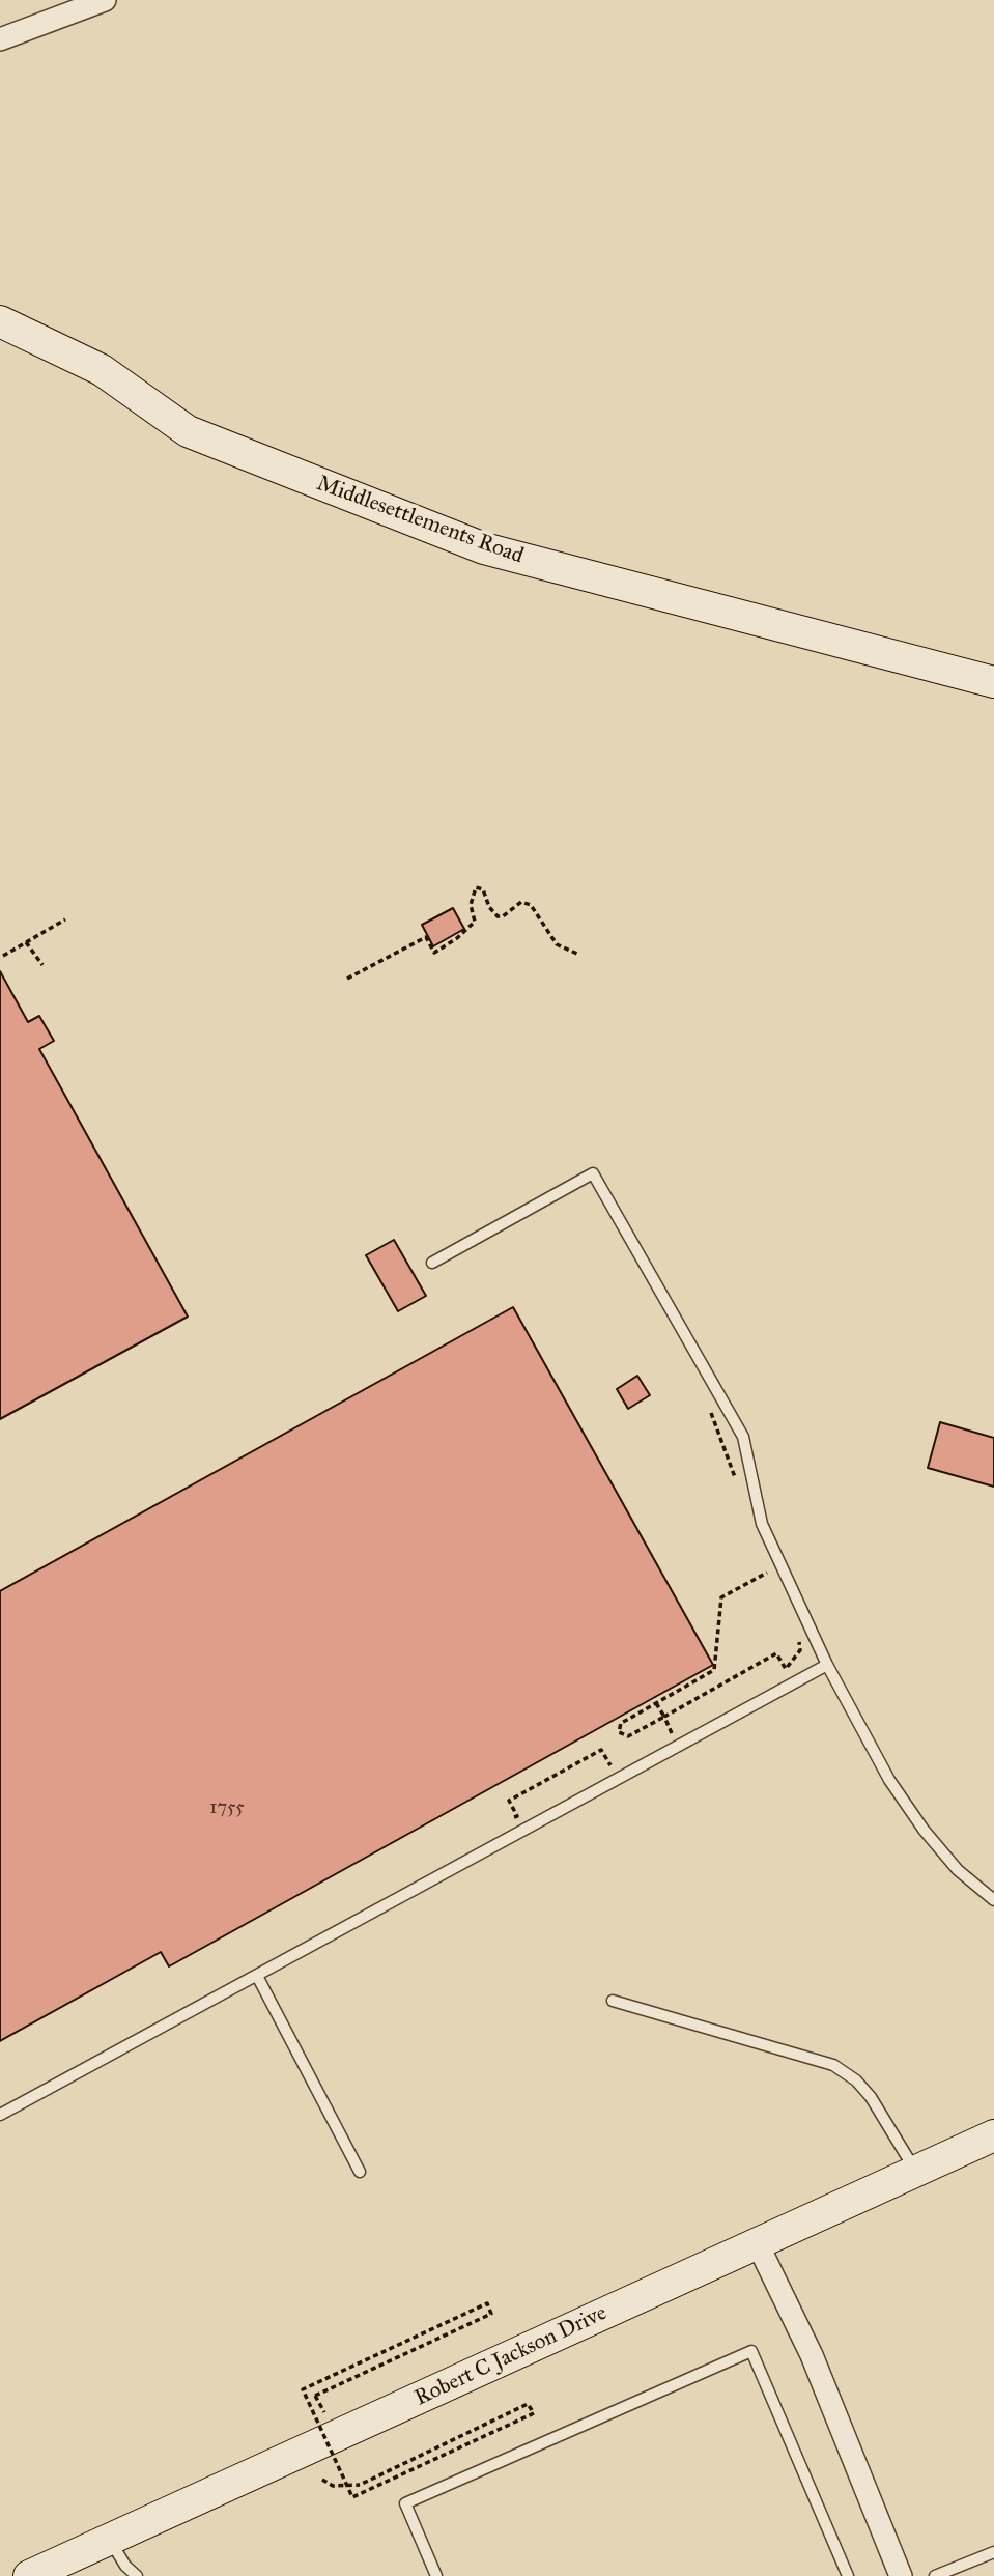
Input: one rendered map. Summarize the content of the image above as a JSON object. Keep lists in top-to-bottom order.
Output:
{
  "streets": {
    "main road": ["Middlesettlements Road", "Robert C Jackson Drive"]
  },
  "house_numbers": ["1755"]
}
